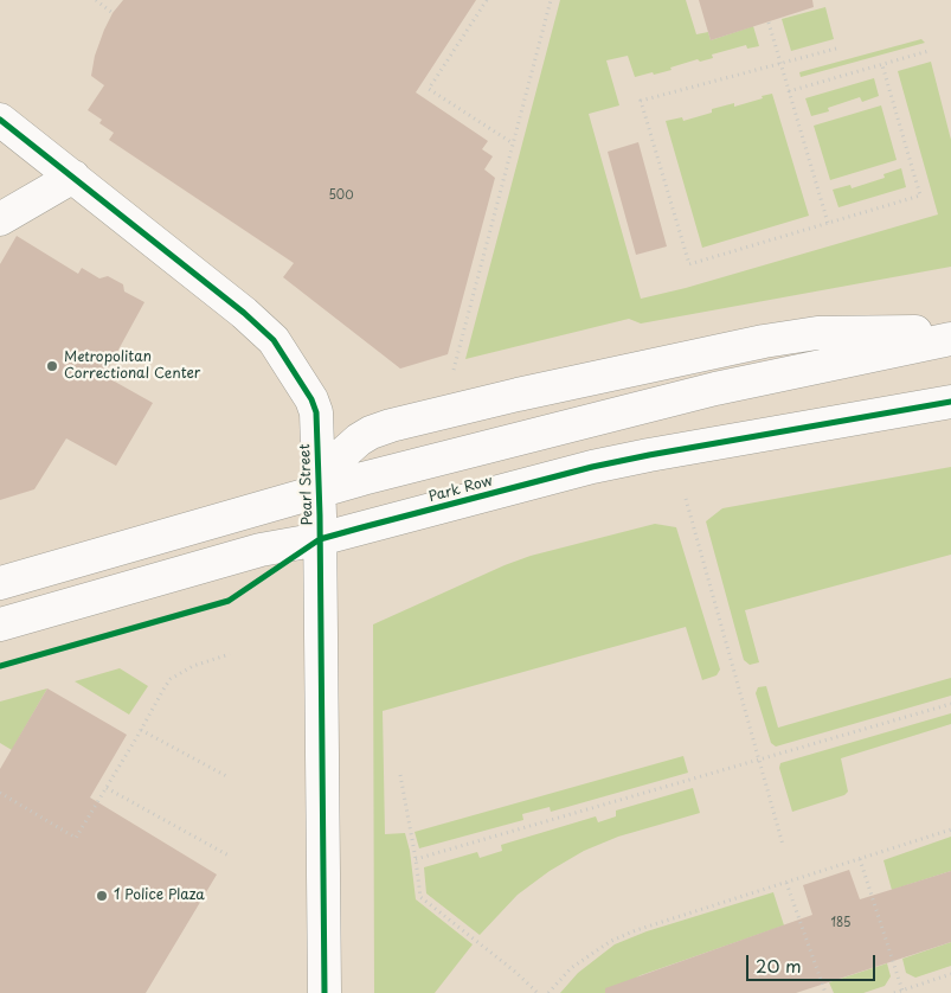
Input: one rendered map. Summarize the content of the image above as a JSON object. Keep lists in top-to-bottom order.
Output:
{
  "streets": {
    "street": ["Pearl Street", "Park Row"]
  },
  "crossings": [
    ["Pearl Street", "Park Row"]
  ],
  "places": ["Metropolitan Correctional Center", "1 Police Plaza"],
  "house_numbers": ["500", "185"],
  "scale_bar": "20 m"
}
